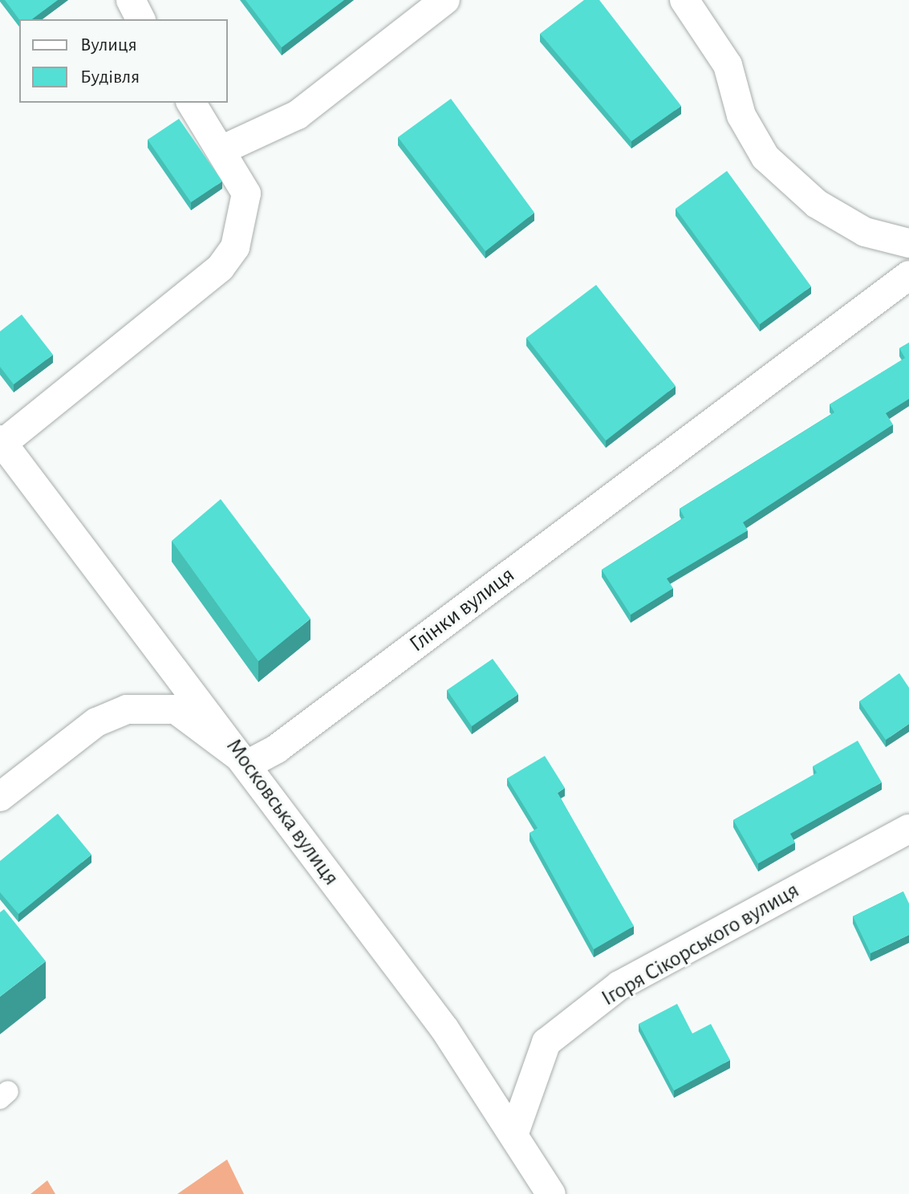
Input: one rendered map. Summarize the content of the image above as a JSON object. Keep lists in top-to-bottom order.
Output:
{
  "streets": {
    "street": ["Глінки вулиця", "Московська вулиця", "Ігоря Сікорського вулиця"]
  },
  "crossings": [
    ["Глінки вулиця", "Московська вулиця"],
    ["Московська вулиця", "Ігоря Сікорського вулиця"]
  ],
  "legend": ["Вулиця", "Будівля"]
}
